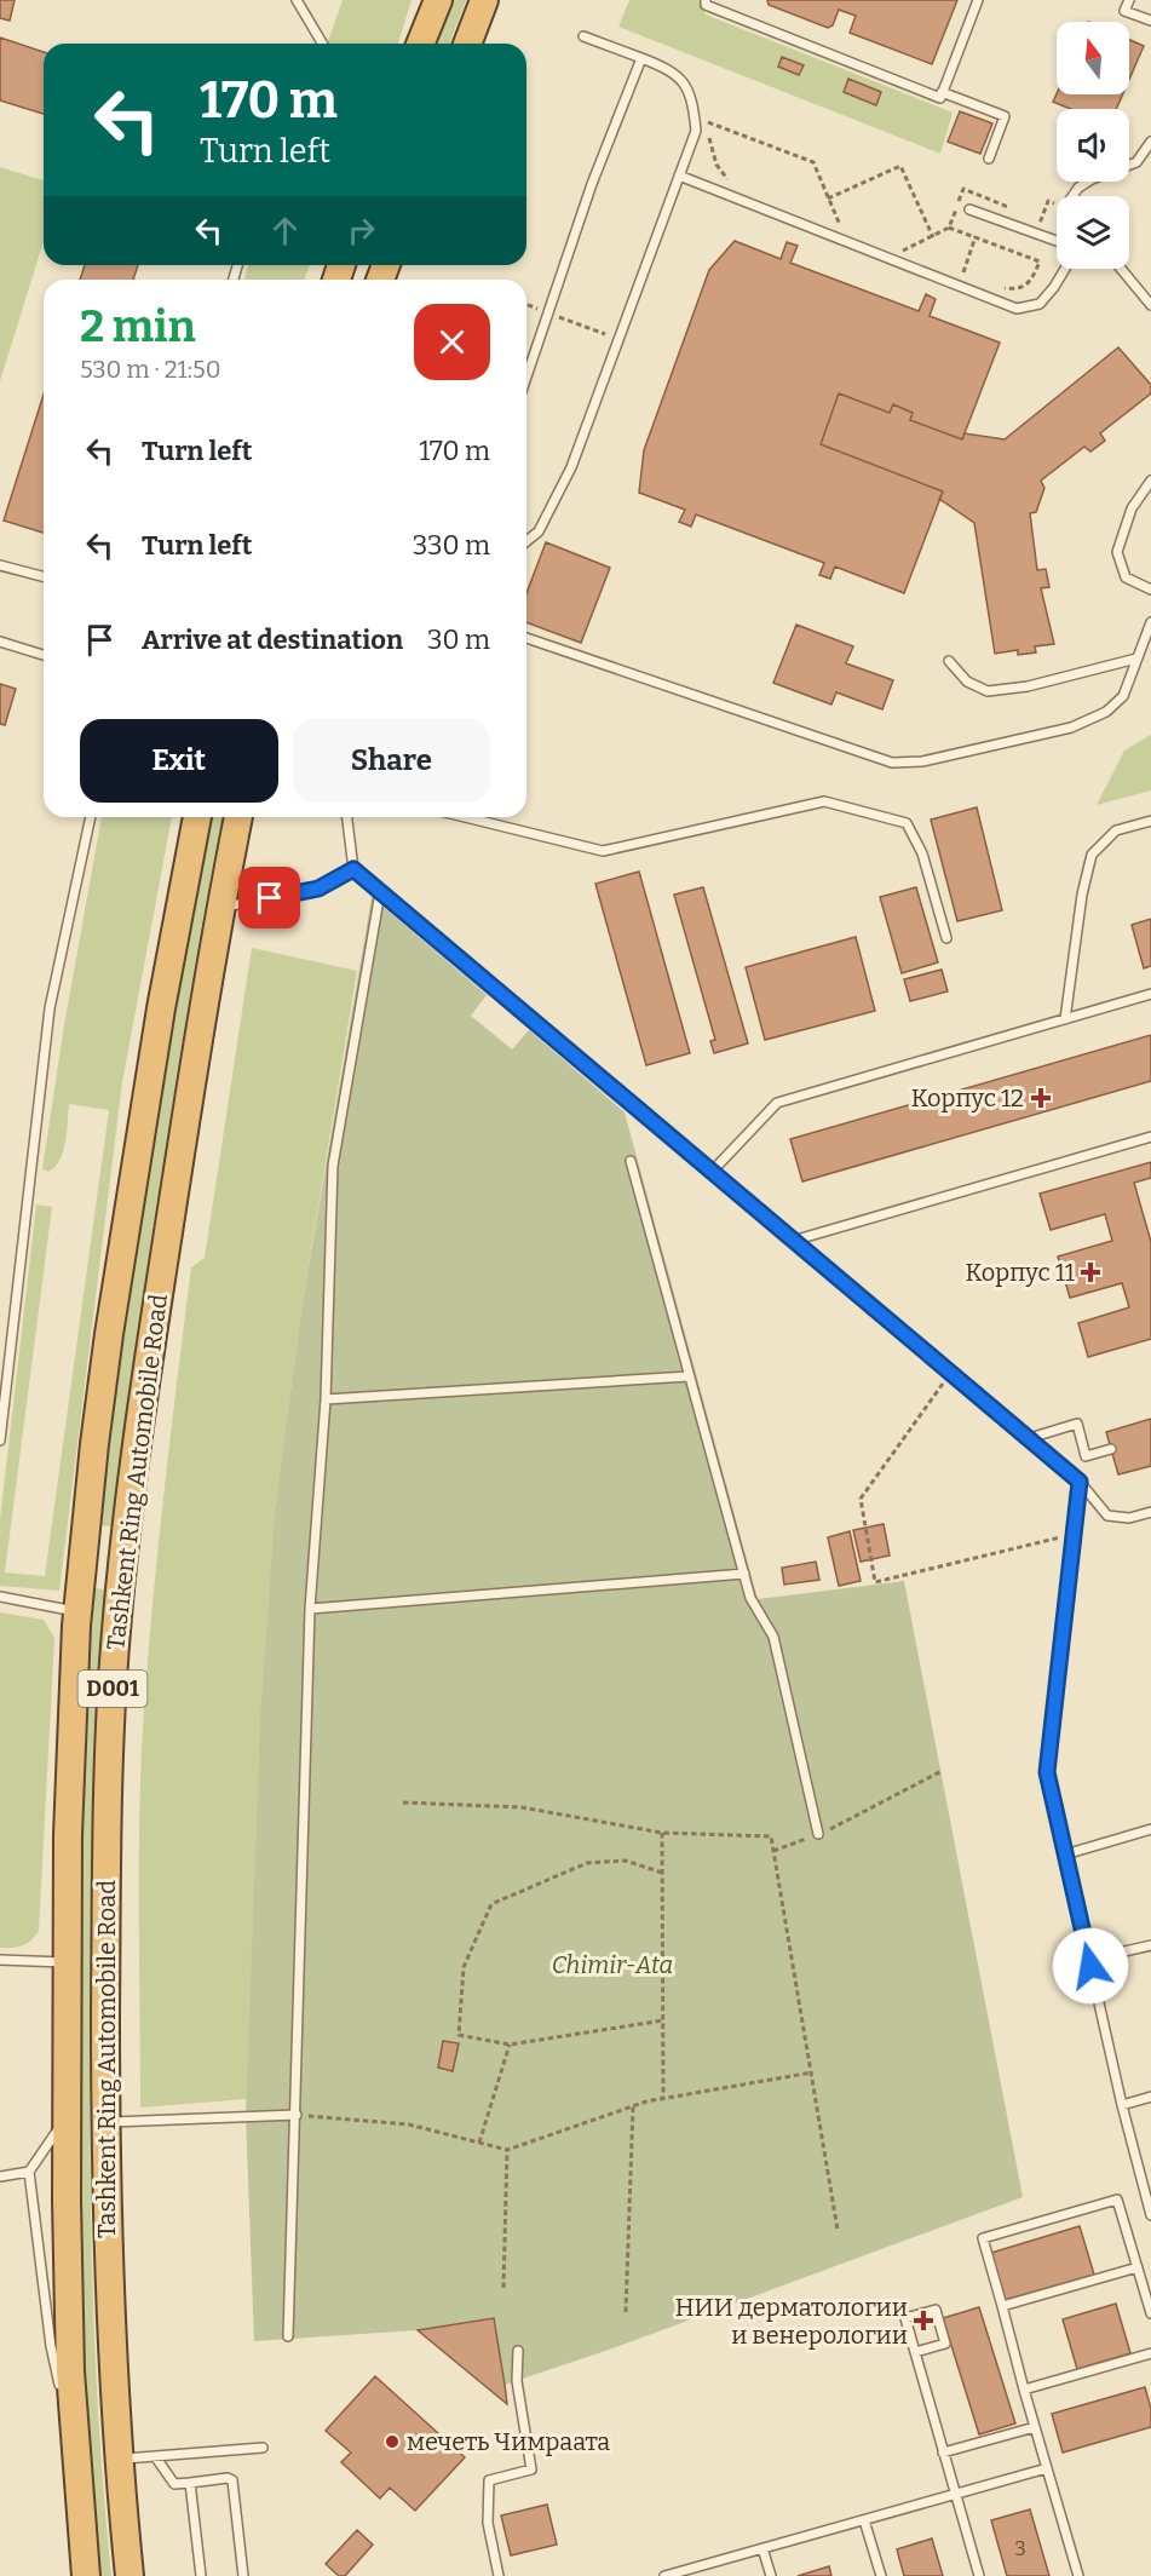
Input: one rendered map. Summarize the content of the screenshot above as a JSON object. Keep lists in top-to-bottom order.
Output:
{
  "streets": {
    "highway": ["Tashkent Ring Automobile Road", "D001"]
  },
  "parks": ["Chimir-Ata"],
  "places": {
    "health": ["Корпус 12", "Корпус 11", "НИИ дерматологии и венерологии"],
    "other": ["мечеть Чимраата"]
  },
  "house_numbers": ["3"],
  "north": "top",
  "page": {
    "turn": ["170 m", "Turn left"],
    "heading": ["2 min", "530 m · 21:50"],
    "list": [
      {
        "name": "Turn left",
        "value": "170 m"
      },
      {
        "name": "Turn left",
        "value": "330 m"
      },
      {
        "name": "Arrive at destination",
        "value": "30 m"
      }
    ],
    "buttons": ["Exit", "Share"]
  }
}
